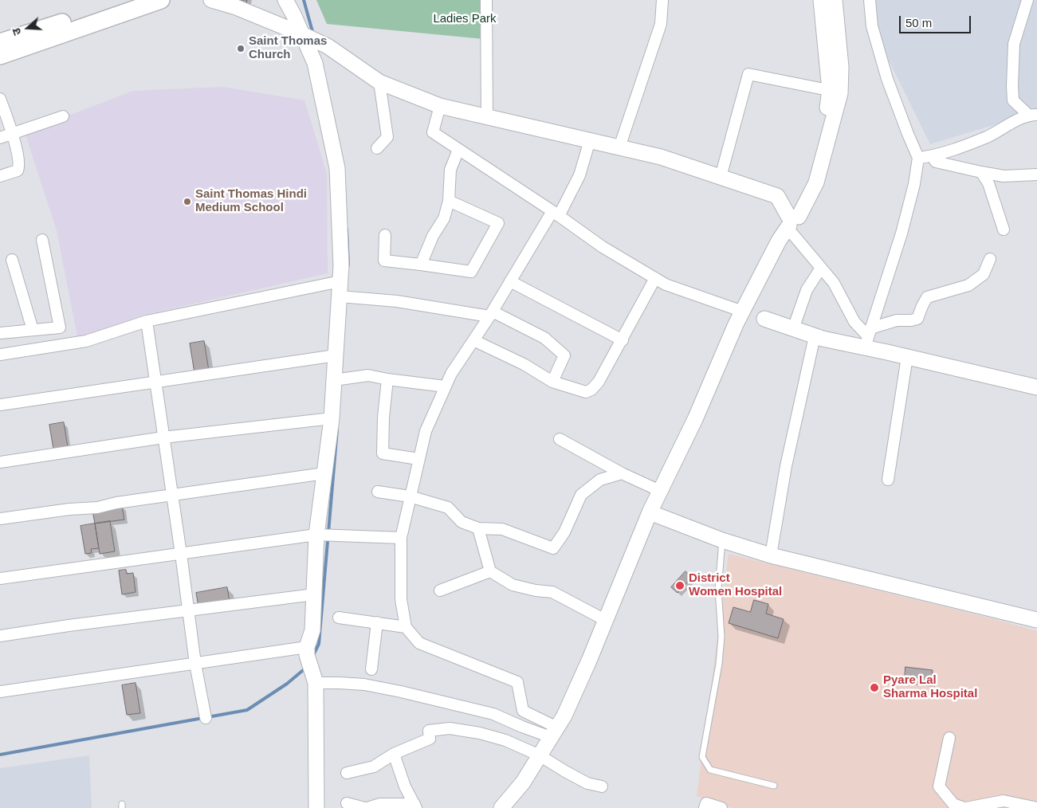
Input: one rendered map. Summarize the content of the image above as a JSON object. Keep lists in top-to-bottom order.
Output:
{
  "parks": ["Ladies Park"],
  "places": [
    "Saint Thomas Church",
    "Saint Thomas Hindi Medium School",
    "District Women Hospital",
    "Pyare Lal Sharma Hospital"
  ],
  "scale_bar": "50 m",
  "north": "left"
}
